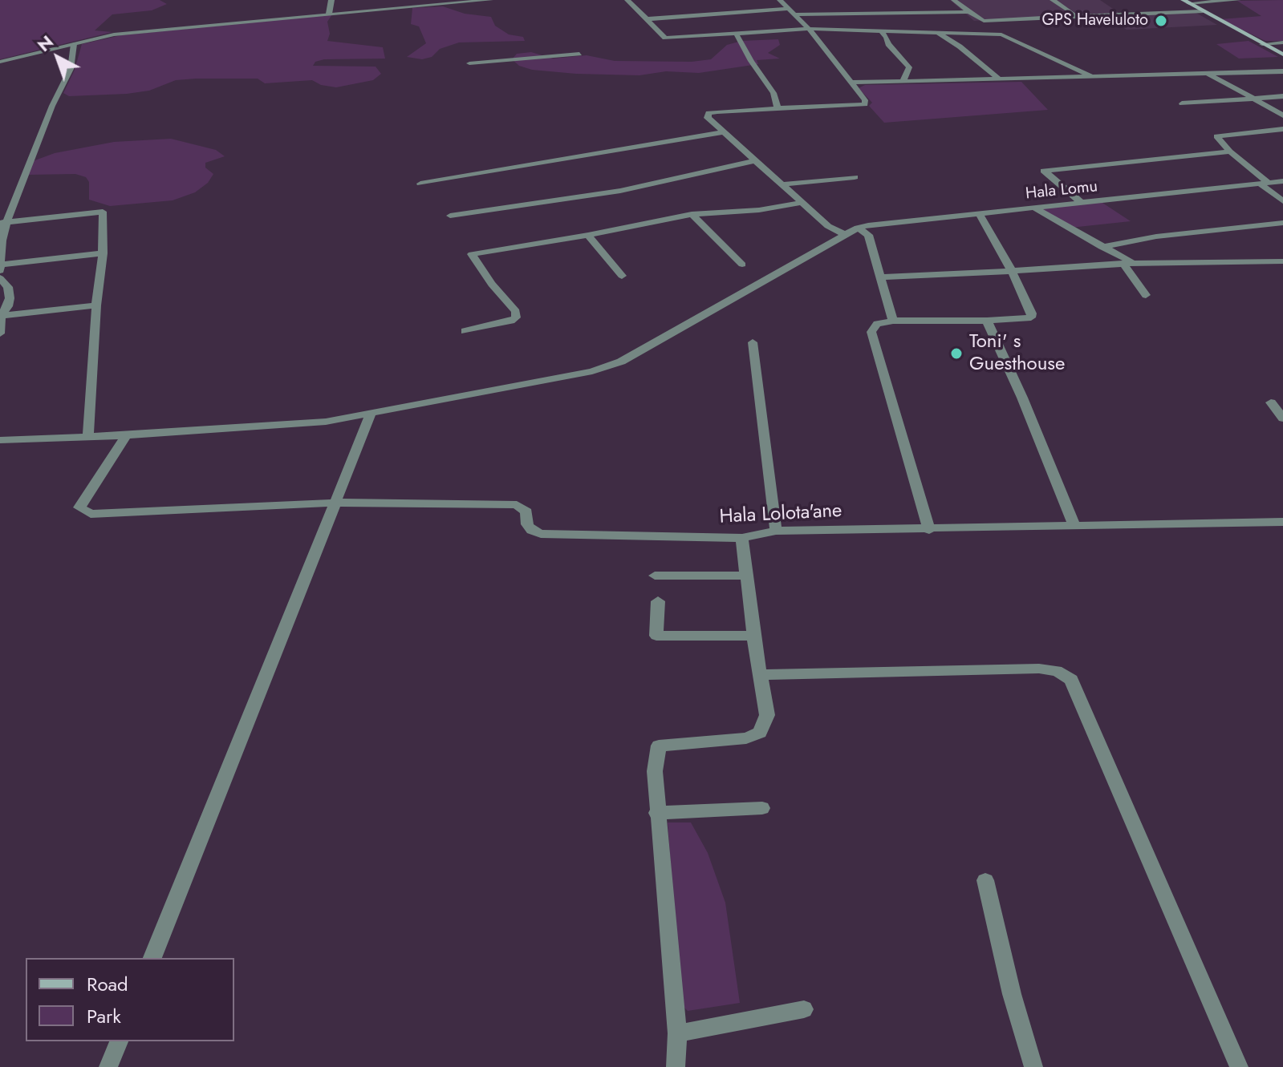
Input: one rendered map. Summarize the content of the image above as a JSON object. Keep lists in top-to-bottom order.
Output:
{
  "streets": {
    "street": ["Hala Lomu", "Hala Lolota'ane"]
  },
  "crossings": [
    ["Hala Lomu", "Hala Lolota'ane"]
  ],
  "places": ["GPS Haveluloto", "Toni' s Guesthouse"],
  "legend": ["Road", "Park"],
  "north": "top left"
}
